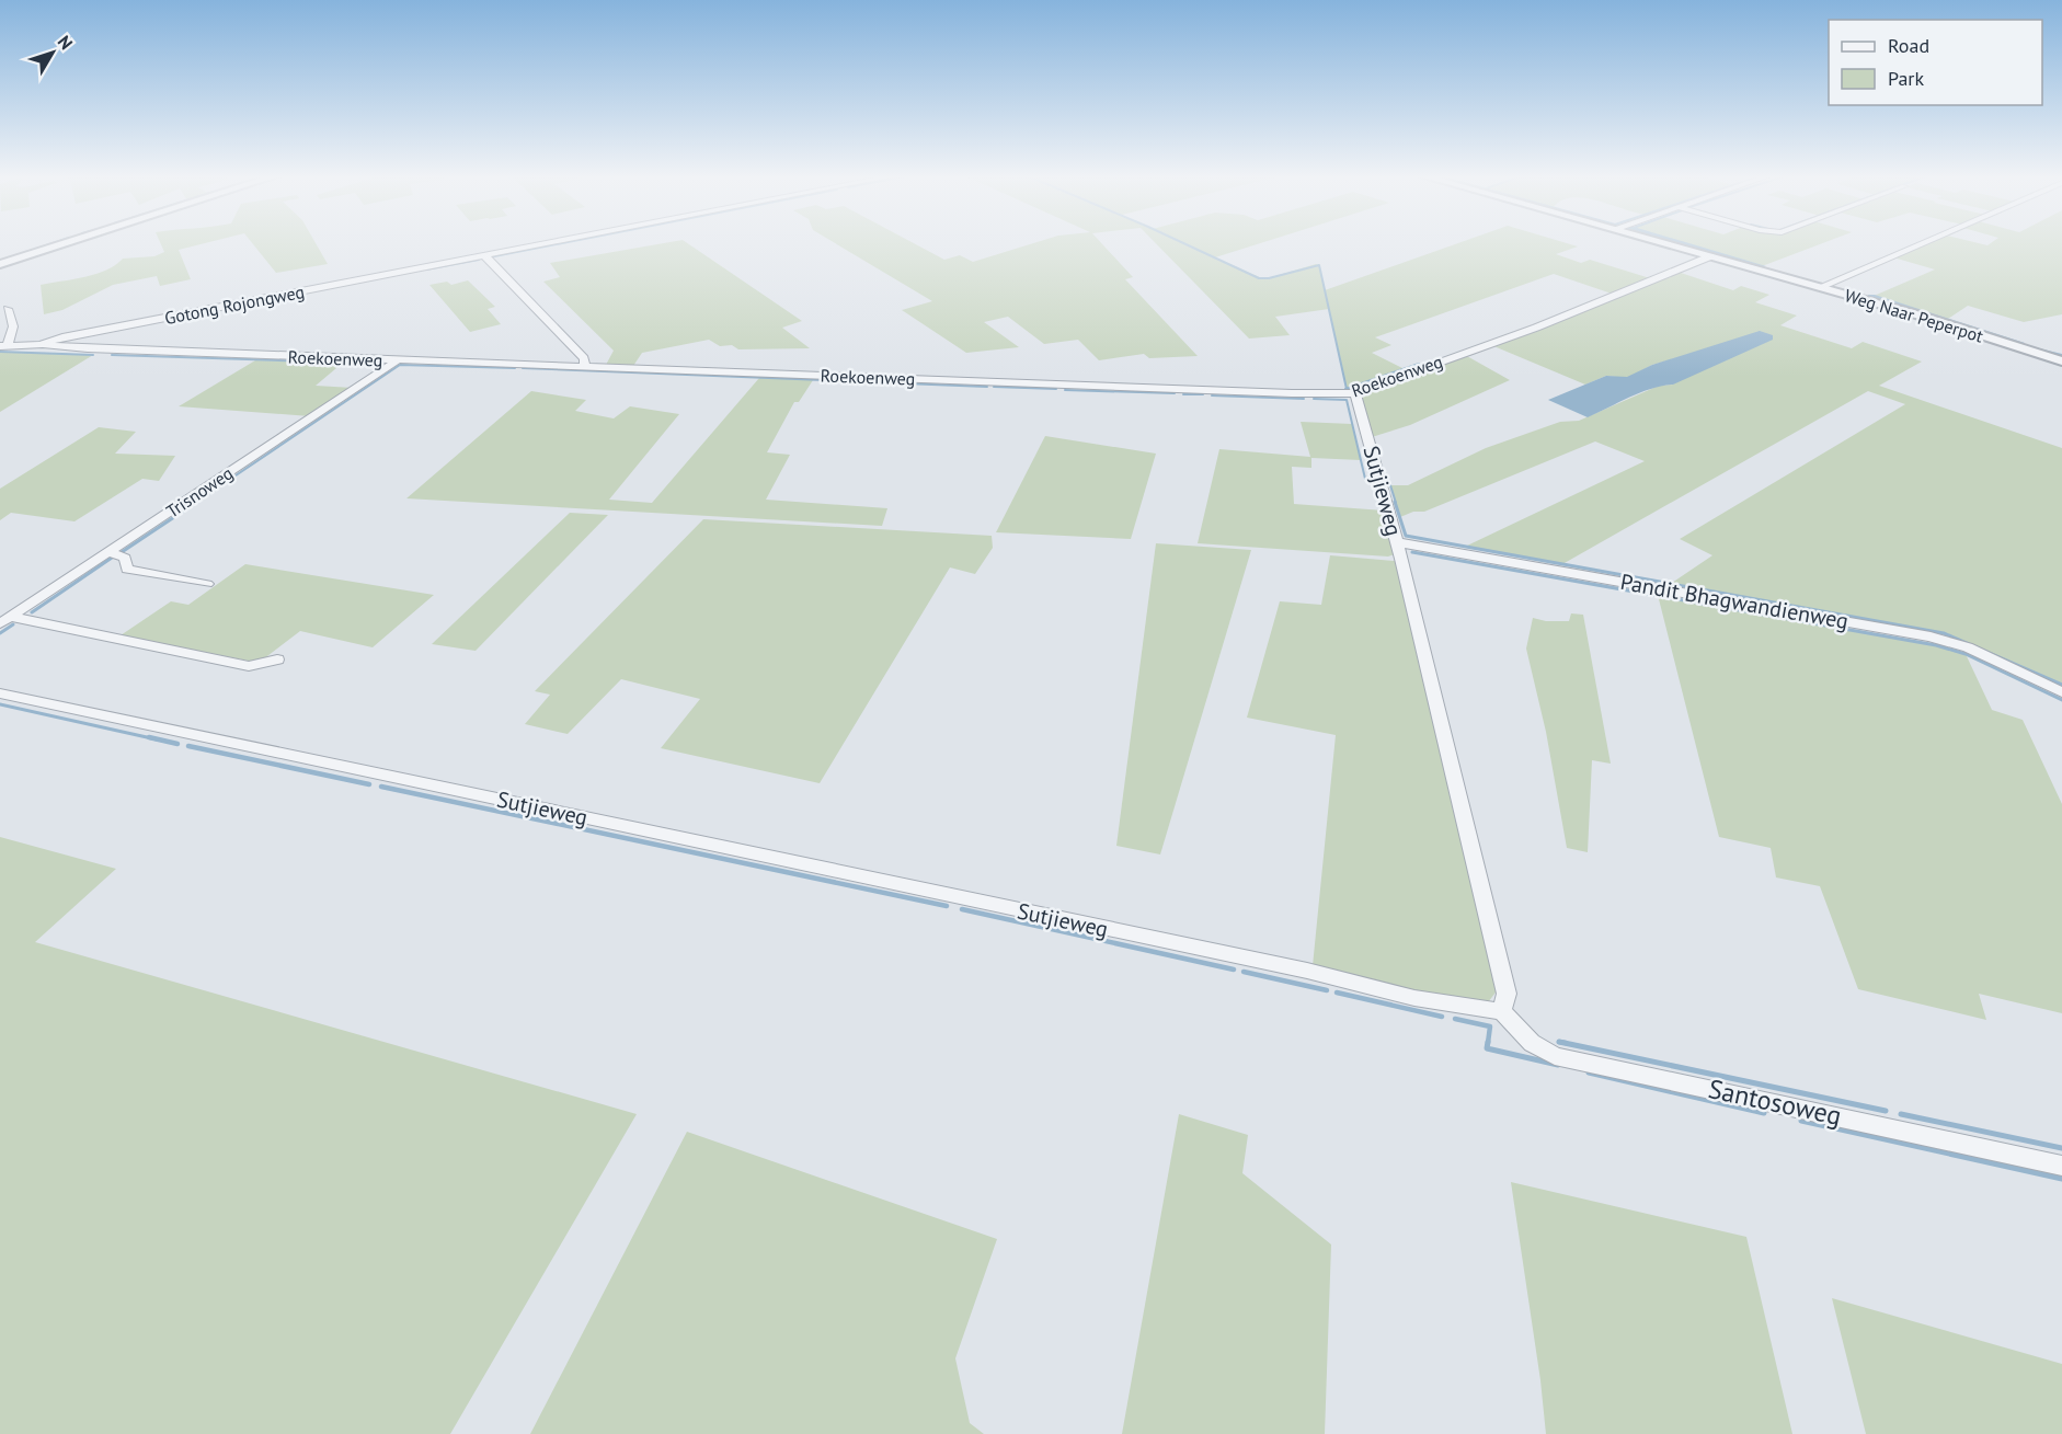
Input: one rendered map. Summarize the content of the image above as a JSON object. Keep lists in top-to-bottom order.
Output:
{
  "streets": {
    "street": [
      "Gotong Rojongweg",
      "Weg Naar Peperpot",
      "Roekoenweg",
      "Sutjieweg",
      "Trisnoweg",
      "Pandit Bhagwandienweg",
      "Santosoweg"
    ]
  },
  "crossings": [
    ["Gotong Rojongweg", "Roekoenweg"],
    ["Weg Naar Peperpot", "Roekoenweg"],
    ["Roekoenweg", "Sutjieweg"],
    ["Roekoenweg", "Trisnoweg"],
    ["Sutjieweg", "Pandit Bhagwandienweg"],
    ["Sutjieweg", "Santosoweg"]
  ],
  "legend": ["Road", "Park"],
  "north": "top right"
}
